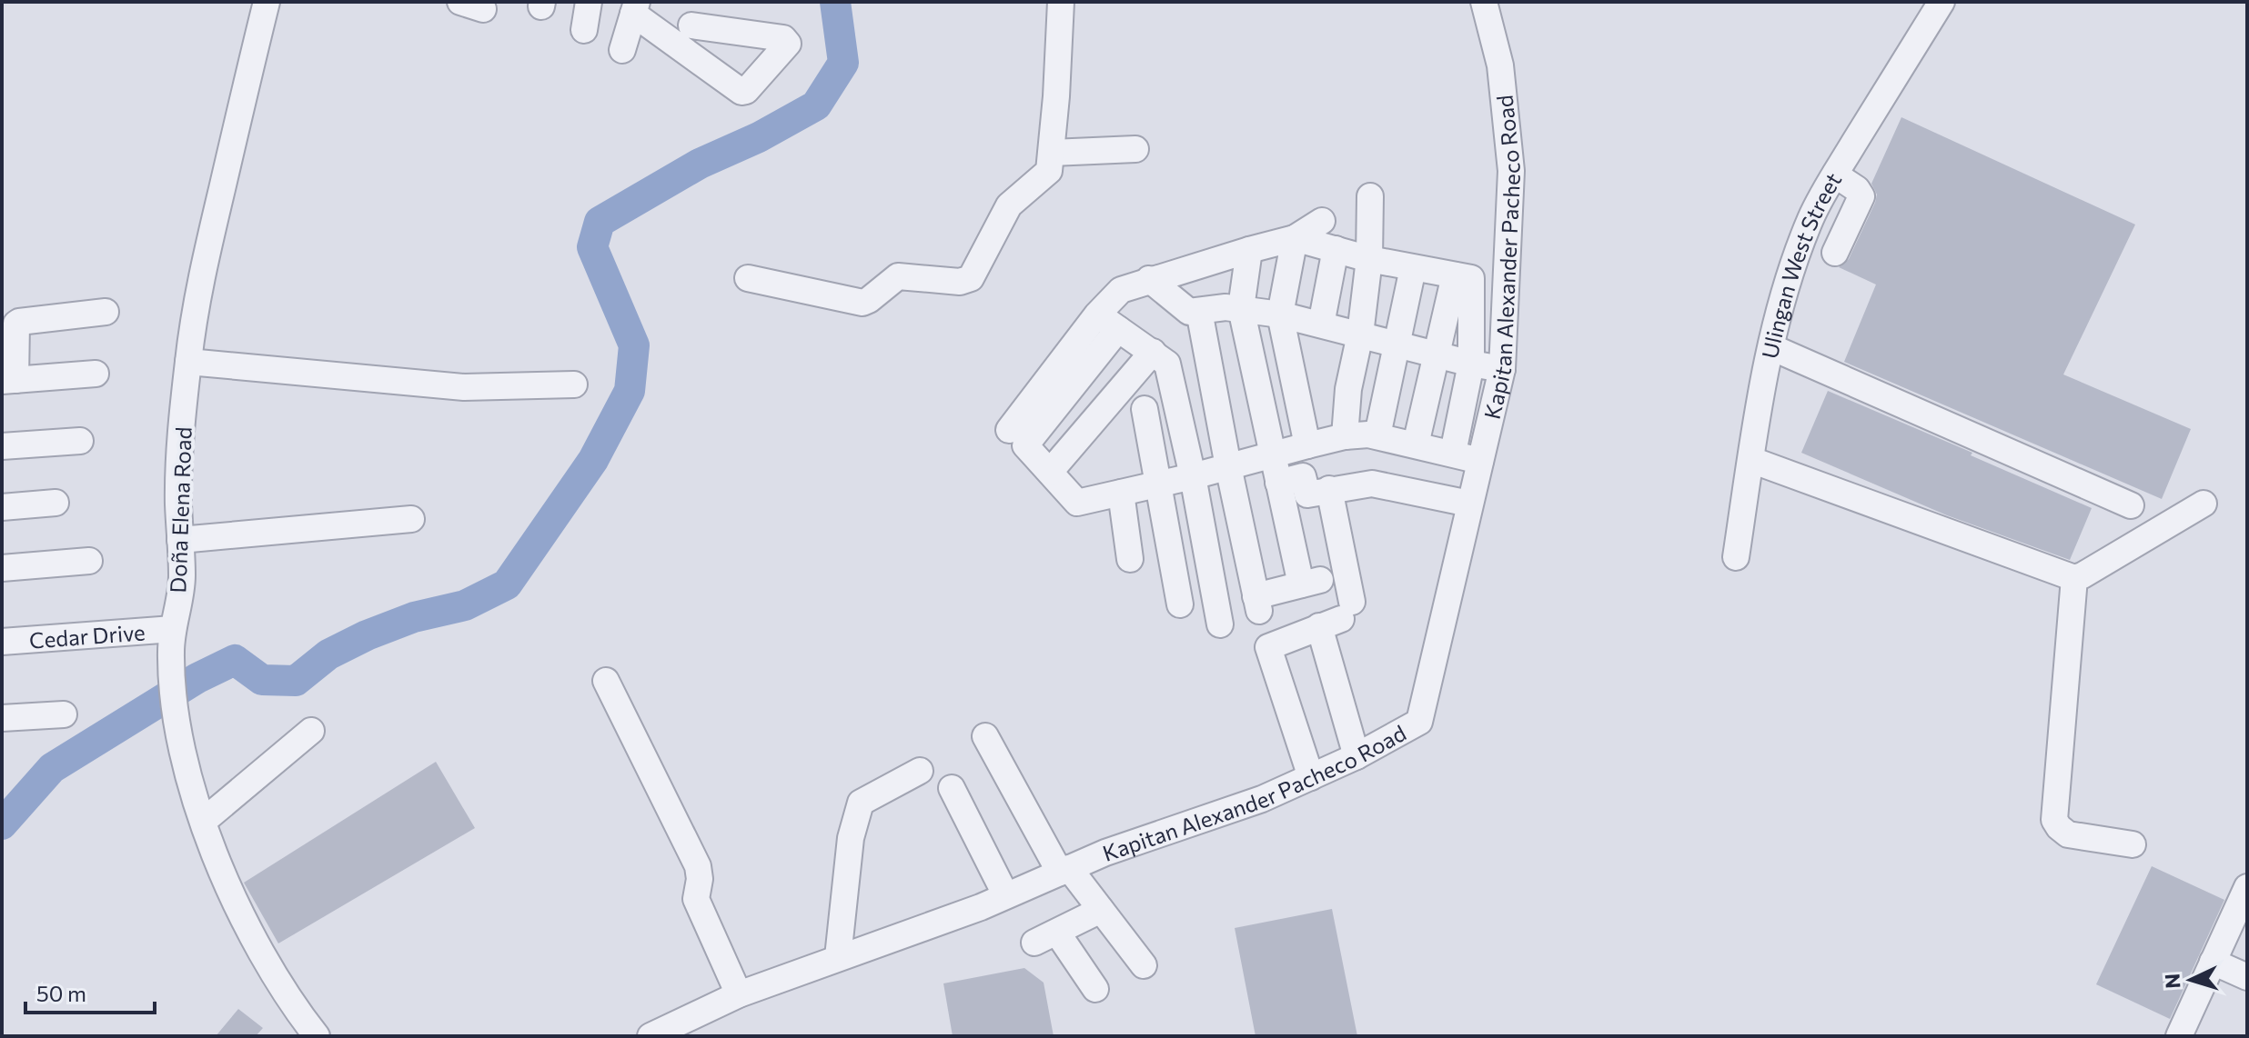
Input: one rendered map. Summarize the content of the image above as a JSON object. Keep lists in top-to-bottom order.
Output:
{
  "streets": {
    "street": [
      "Kapitan Alexander Pacheco Road",
      "Ulingan West Street",
      "Doña Elena Road",
      "Cedar Drive"
    ]
  },
  "crossings": [
    ["Doña Elena Road", "Cedar Drive"]
  ],
  "scale_bar": "50 m",
  "north": "left"
}
